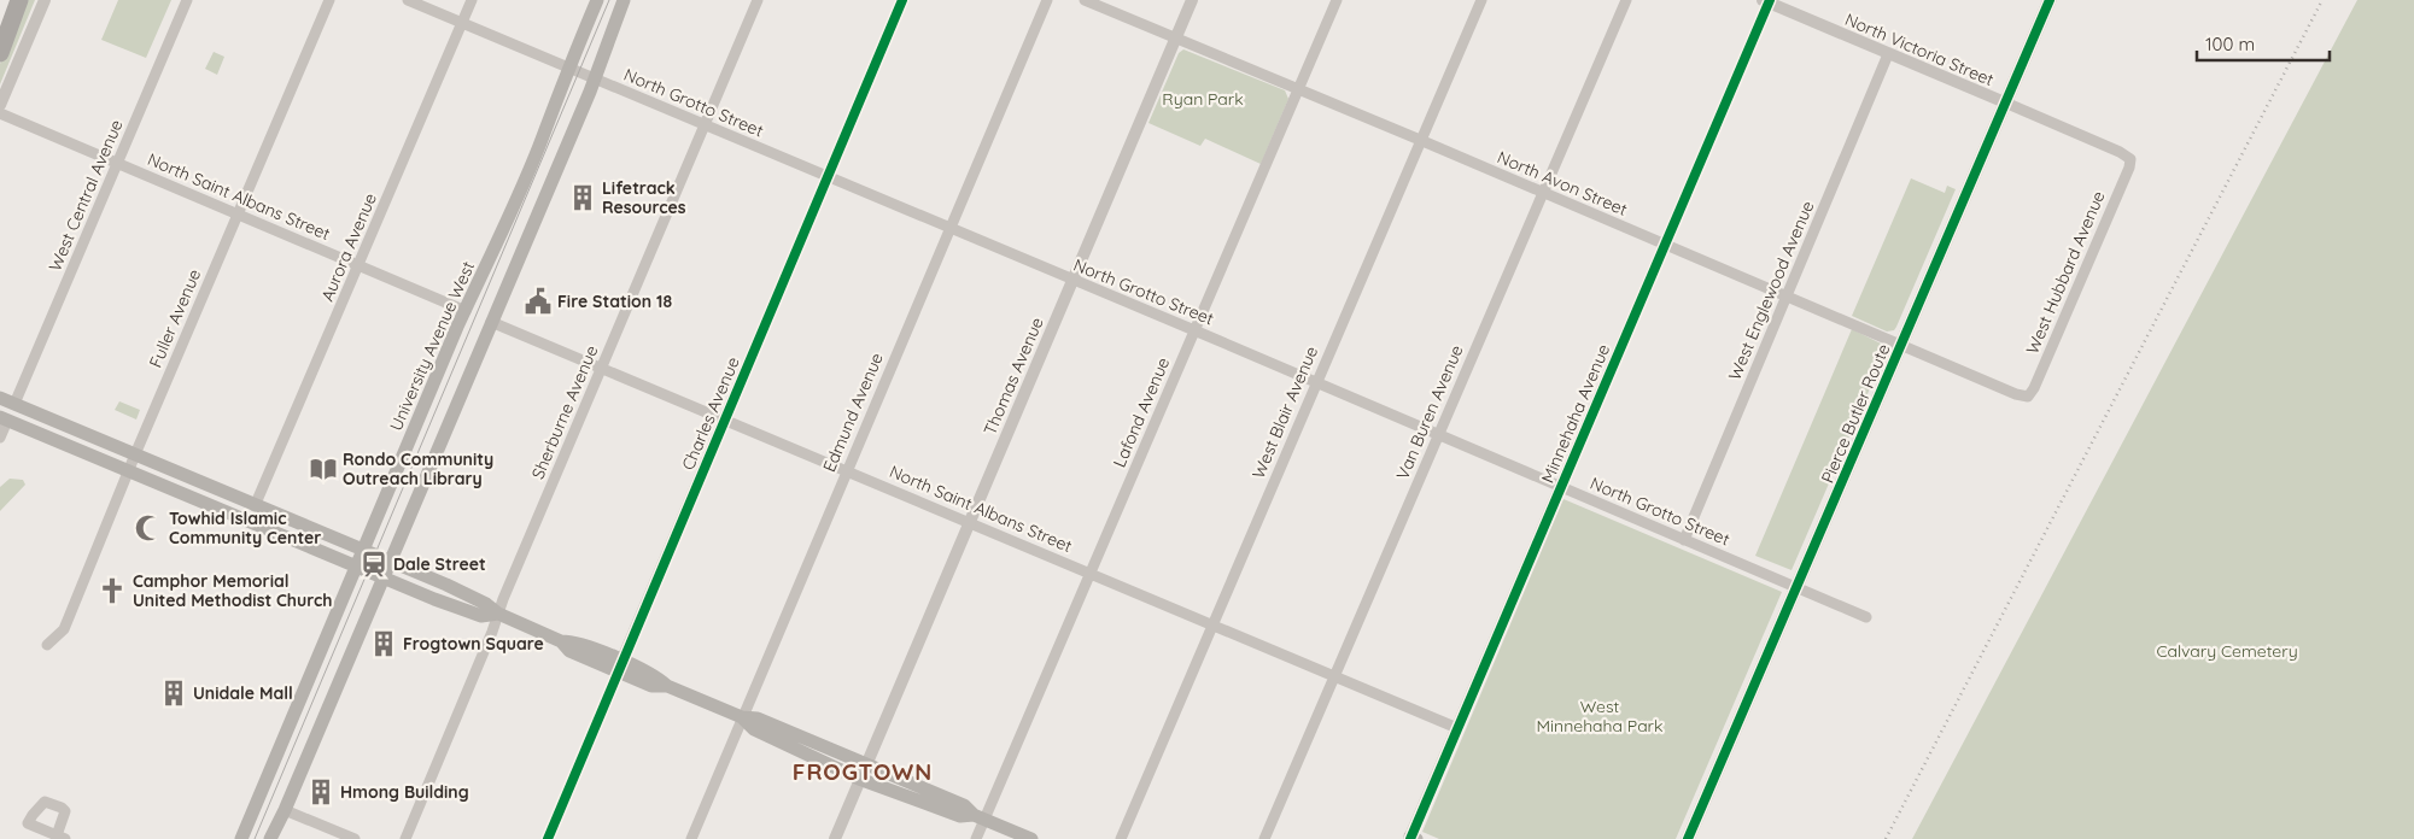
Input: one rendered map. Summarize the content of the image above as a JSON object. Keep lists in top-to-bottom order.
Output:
{
  "streets": {
    "main road": ["University Avenue West", "Pierce Butler Route"],
    "street": [
      "North Victoria Street",
      "North Grotto Street",
      "North Avon Street",
      "West Central Avenue",
      "North Saint Albans Street",
      "Aurora Avenue",
      "West Hubbard Avenue",
      "West Englewood Avenue",
      "Fuller Avenue",
      "Thomas Avenue",
      "Sherburne Avenue",
      "Edmund Avenue",
      "Lafond Avenue",
      "West Blair Avenue",
      "Van Buren Avenue",
      "Charles Avenue",
      "Minnehaha Avenue"
    ]
  },
  "crossings": [
    ["North Victoria Street", "West Hubbard Avenue"],
    ["North Victoria Street", "West Englewood Avenue"],
    ["North Victoria Street", "Minnehaha Avenue"],
    ["North Victoria Street", "Pierce Butler Route"],
    ["North Grotto Street", "Aurora Avenue"],
    ["North Grotto Street", "West Englewood Avenue"],
    ["North Grotto Street", "University Avenue West"],
    ["North Grotto Street", "Thomas Avenue"],
    ["North Grotto Street", "Sherburne Avenue"],
    ["North Grotto Street", "Edmund Avenue"],
    ["North Grotto Street", "Lafond Avenue"],
    ["North Grotto Street", "West Blair Avenue"],
    ["North Grotto Street", "Van Buren Avenue"],
    ["North Grotto Street", "Charles Avenue"],
    ["North Grotto Street", "Minnehaha Avenue"],
    ["North Grotto Street", "Pierce Butler Route"],
    ["North Avon Street", "West Hubbard Avenue"],
    ["North Avon Street", "West Englewood Avenue"],
    ["North Avon Street", "Thomas Avenue"],
    ["North Avon Street", "Lafond Avenue"],
    ["North Avon Street", "West Blair Avenue"],
    ["North Avon Street", "Van Buren Avenue"],
    ["North Avon Street", "Minnehaha Avenue"],
    ["North Avon Street", "Pierce Butler Route"],
    ["West Central Avenue", "North Saint Albans Street"],
    ["North Saint Albans Street", "Aurora Avenue"],
    ["North Saint Albans Street", "Fuller Avenue"],
    ["North Saint Albans Street", "University Avenue West"],
    ["North Saint Albans Street", "Thomas Avenue"],
    ["North Saint Albans Street", "Sherburne Avenue"],
    ["North Saint Albans Street", "Edmund Avenue"],
    ["North Saint Albans Street", "Lafond Avenue"],
    ["North Saint Albans Street", "West Blair Avenue"],
    ["North Saint Albans Street", "Van Buren Avenue"],
    ["North Saint Albans Street", "Charles Avenue"],
    ["North Saint Albans Street", "Minnehaha Avenue"]
  ],
  "districts": ["FROGTOWN"],
  "parks": ["Ryan Park", "Calvary Cemetery", "West Minnehaha Park"],
  "places": {
    "building": [
      "Lifetrack Resources",
      "Frogtown Square",
      "Unidale Mall",
      "Hmong Building"
    ],
    "public building": ["Fire Station 18"],
    "library": ["Rondo Community Outreach Library"],
    "mosque": ["Towhid Islamic Community Center"],
    "station": ["Dale Street"],
    "church": ["Camphor Memorial United Methodist Church"]
  },
  "scale_bar": "100 m"
}
